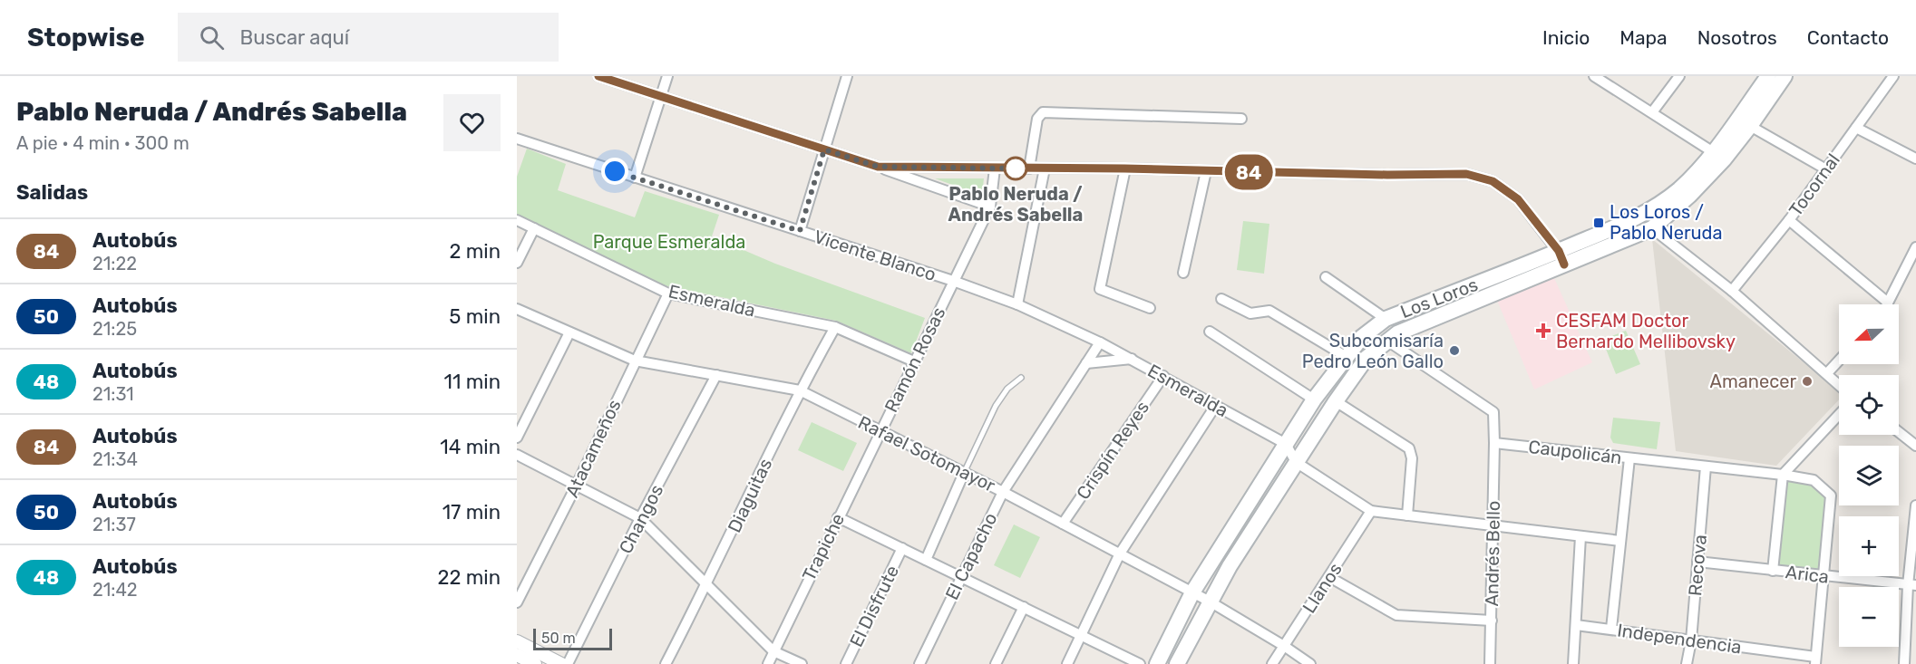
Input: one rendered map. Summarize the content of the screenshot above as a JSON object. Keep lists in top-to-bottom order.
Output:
{
  "streets": {
    "main road": ["Los Loros"],
    "street": [
      "Tocornal",
      "Vicente Blanco",
      "Esmeralda",
      "Ramón Rosas",
      "Atacameños",
      "Crispín Reyes",
      "Caupolicán",
      "Rafael Sotomayor",
      "Diaguitas",
      "Changos",
      "Trapiche",
      "Andrés Bello",
      "El Capacho",
      "Recova",
      "Arica",
      "Llanos",
      "El Disfrute",
      "Independencia"
    ]
  },
  "crossings": [
    ["Vicente Blanco", "Esmeralda"],
    ["Vicente Blanco", "Ramón Rosas"],
    ["Los Loros", "Esmeralda"],
    ["Los Loros", "Rafael Sotomayor"],
    ["Esmeralda", "Ramón Rosas"],
    ["Esmeralda", "Atacameños"],
    ["Esmeralda", "Crispín Reyes"],
    ["Esmeralda", "Diaguitas"],
    ["Esmeralda", "El Capacho"],
    ["Ramón Rosas", "Rafael Sotomayor"],
    ["Ramón Rosas", "Trapiche"],
    ["Atacameños", "Rafael Sotomayor"],
    ["Crispín Reyes", "Rafael Sotomayor"],
    ["Caupolicán", "Andrés Bello"],
    ["Caupolicán", "Recova"],
    ["Caupolicán", "Arica"],
    ["Rafael Sotomayor", "Diaguitas"],
    ["Rafael Sotomayor", "Changos"],
    ["Rafael Sotomayor", "Trapiche"],
    ["Rafael Sotomayor", "El Capacho"],
    ["Rafael Sotomayor", "Llanos"],
    ["Recova", "Arica"],
    ["Recova", "Independencia"]
  ],
  "parks": ["Parque Esmeralda"],
  "places": {
    "other": ["Pablo Neruda / Andrés Sabella", "Subcomisaría Pedro León Gallo", "Amanecer"],
    "transit": ["Los Loros / Pablo Neruda"],
    "health": ["CESFAM Doctor Bernardo Mellibovsky"]
  },
  "lines": ["bus line 84"],
  "scale_bar": "50 m",
  "north": "left",
  "page": {
    "header": "Stopwise",
    "search": "Buscar aquí",
    "nav": [
      "Inicio",
      "Mapa",
      "Nosotros",
      "Contacto"
    ],
    "heading": [
      ["Pablo Neruda / Andrés Sabella", "A pie · 4 min · 300 m"],
      "Salidas"
    ],
    "on_map": "84",
    "list": [
      {
        "mark": "84",
        "name": "Autobús",
        "note": "21:22",
        "value": "2 min"
      },
      {
        "mark": "50",
        "name": "Autobús",
        "note": "21:25",
        "value": "5 min"
      },
      {
        "mark": "48",
        "name": "Autobús",
        "note": "21:31",
        "value": "11 min"
      },
      {
        "mark": "84",
        "name": "Autobús",
        "note": "21:34",
        "value": "14 min"
      },
      {
        "mark": "50",
        "name": "Autobús",
        "note": "21:37",
        "value": "17 min"
      },
      {
        "mark": "48",
        "name": "Autobús",
        "note": "21:42",
        "value": "22 min"
      }
    ],
    "map_buttons": ["+", "−"],
    "scale": "50 m"
  }
}
